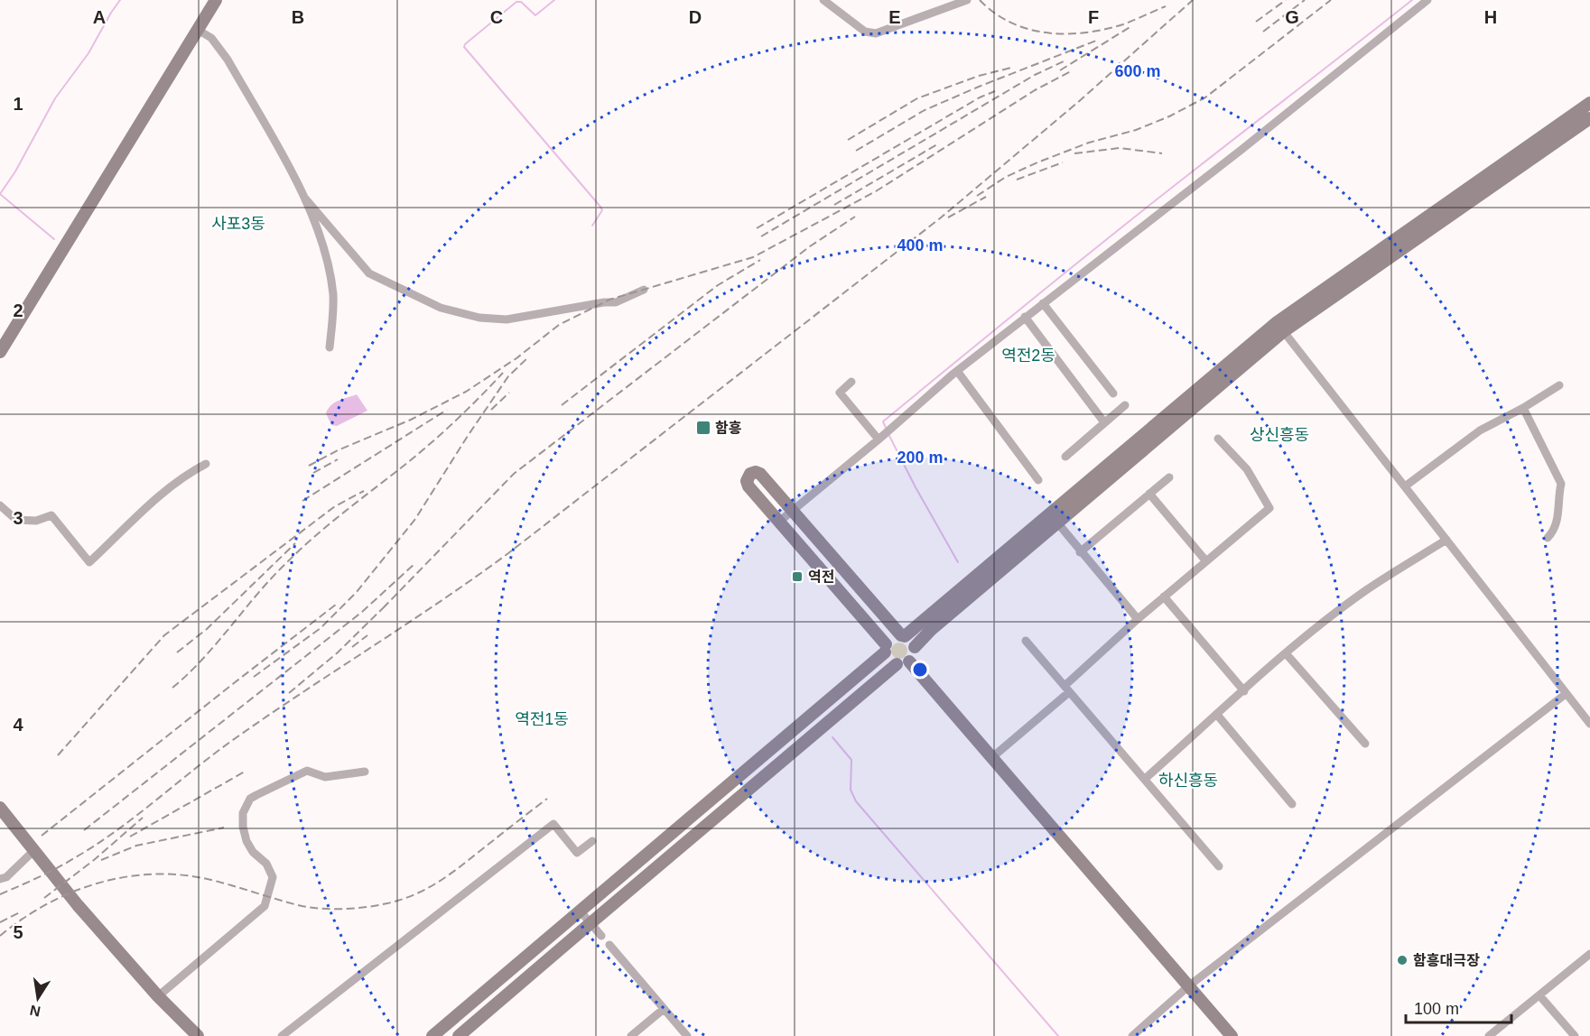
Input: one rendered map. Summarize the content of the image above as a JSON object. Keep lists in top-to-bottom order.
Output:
{
  "districts": [
    "사포3동",
    "역전2동",
    "상신흥동",
    "역전1동",
    "하신흥동"
  ],
  "places": {
    "transit": ["함흥", "역전"],
    "other": ["함흥대극장"]
  },
  "scale_bar": "100 m",
  "north": "bottom",
  "grid": {
    "columns": [
      "A",
      "B",
      "C",
      "D",
      "E",
      "F",
      "G",
      "H"
    ],
    "rows": [
      "1",
      "2",
      "3",
      "4",
      "5"
    ]
  },
  "rings": ["600 m", "400 m", "200 m"]
}
